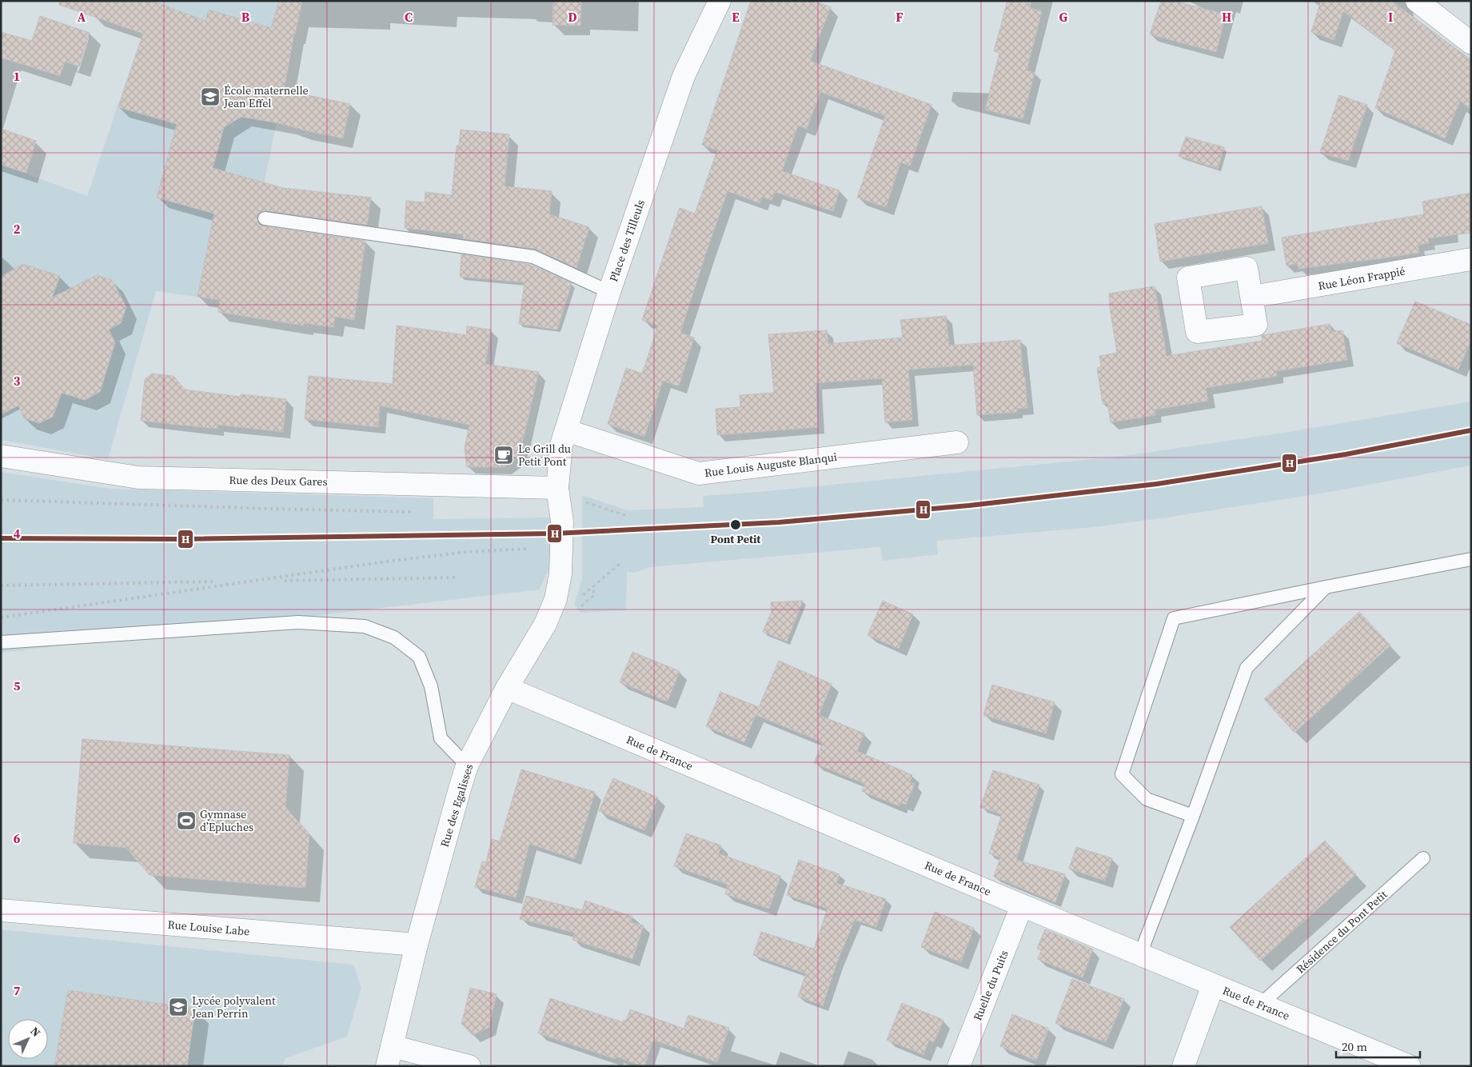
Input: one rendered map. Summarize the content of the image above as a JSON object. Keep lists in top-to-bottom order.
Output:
{
  "streets": {
    "street": [
      "Place des Tilleuls",
      "Rue Léon Frappié",
      "Rue Louis Auguste Blanqui",
      "Rue des Deux Gares",
      "Rue de France",
      "Rue des Egalisses",
      "Rue Louise Labe",
      "Ruelle du Puits"
    ],
    "lane": ["Résidence du Pont Petit"]
  },
  "crossings": [
    ["Place des Tilleuls", "Rue Louis Auguste Blanqui"],
    ["Place des Tilleuls", "Rue des Deux Gares"],
    ["Place des Tilleuls", "Rue des Egalisses"],
    ["Rue des Deux Gares", "Rue des Egalisses"],
    ["Rue de France", "Rue des Egalisses"],
    ["Rue de France", "Résidence du Pont Petit"],
    ["Rue de France", "Ruelle du Puits"],
    ["Rue des Egalisses", "Rue Louise Labe"]
  ],
  "places": {
    "school or university": ["École maternelle Jean Effel", "Lycée polyvalent Jean Perrin"],
    "cafe": ["Le Grill du Petit Pont"],
    "other": ["Pont Petit"],
    "sports": ["Gymnase d’Epluches"]
  },
  "lines": ["transit line H"],
  "scale_bar": "20 m",
  "north": "top right",
  "grid": {
    "columns": [
      "A",
      "B",
      "C",
      "D",
      "E",
      "F",
      "G",
      "H",
      "I"
    ],
    "rows": [
      "1",
      "2",
      "3",
      "4",
      "5",
      "6",
      "7"
    ]
  }
}
